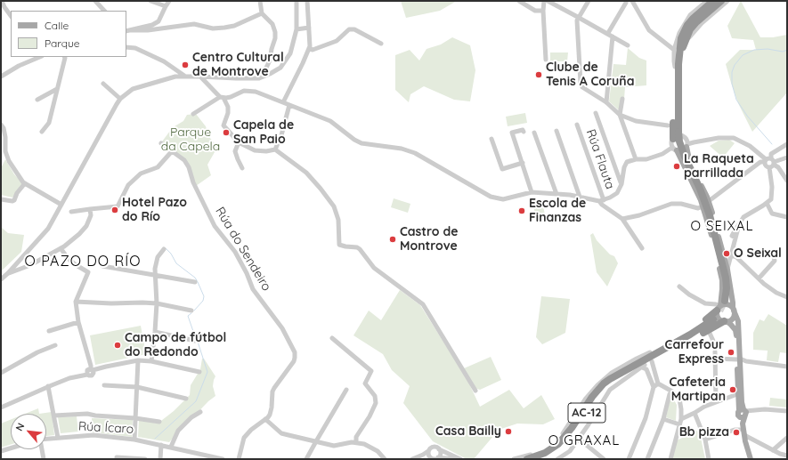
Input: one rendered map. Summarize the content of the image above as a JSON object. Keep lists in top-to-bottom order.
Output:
{
  "streets": {
    "highway": ["AC-12"],
    "street": ["Rúa Flauta", "Rúa do Sendeiro", "Rúa Ícaro"]
  },
  "districts": ["O SEIXAL", "O PAZO DO RÍO", "O GRAXAL"],
  "parks": ["Parque da Capela"],
  "places": [
    "Centro Cultural de Montrove",
    "Clube de Tenis A Coruña",
    "Capela de San Paio",
    "La Raqueta parrillada",
    "Hotel Pazo do Río",
    "Escola de Finanzas",
    "Castro de Montrove",
    "O Seixal",
    "Campo de fútbol do Redondo",
    "Carrefour Express",
    "Cafeteria Martipan",
    "Casa Bailly",
    "Bb pizza"
  ],
  "legend": ["Calle", "Parque"],
  "north": "top left"
}
